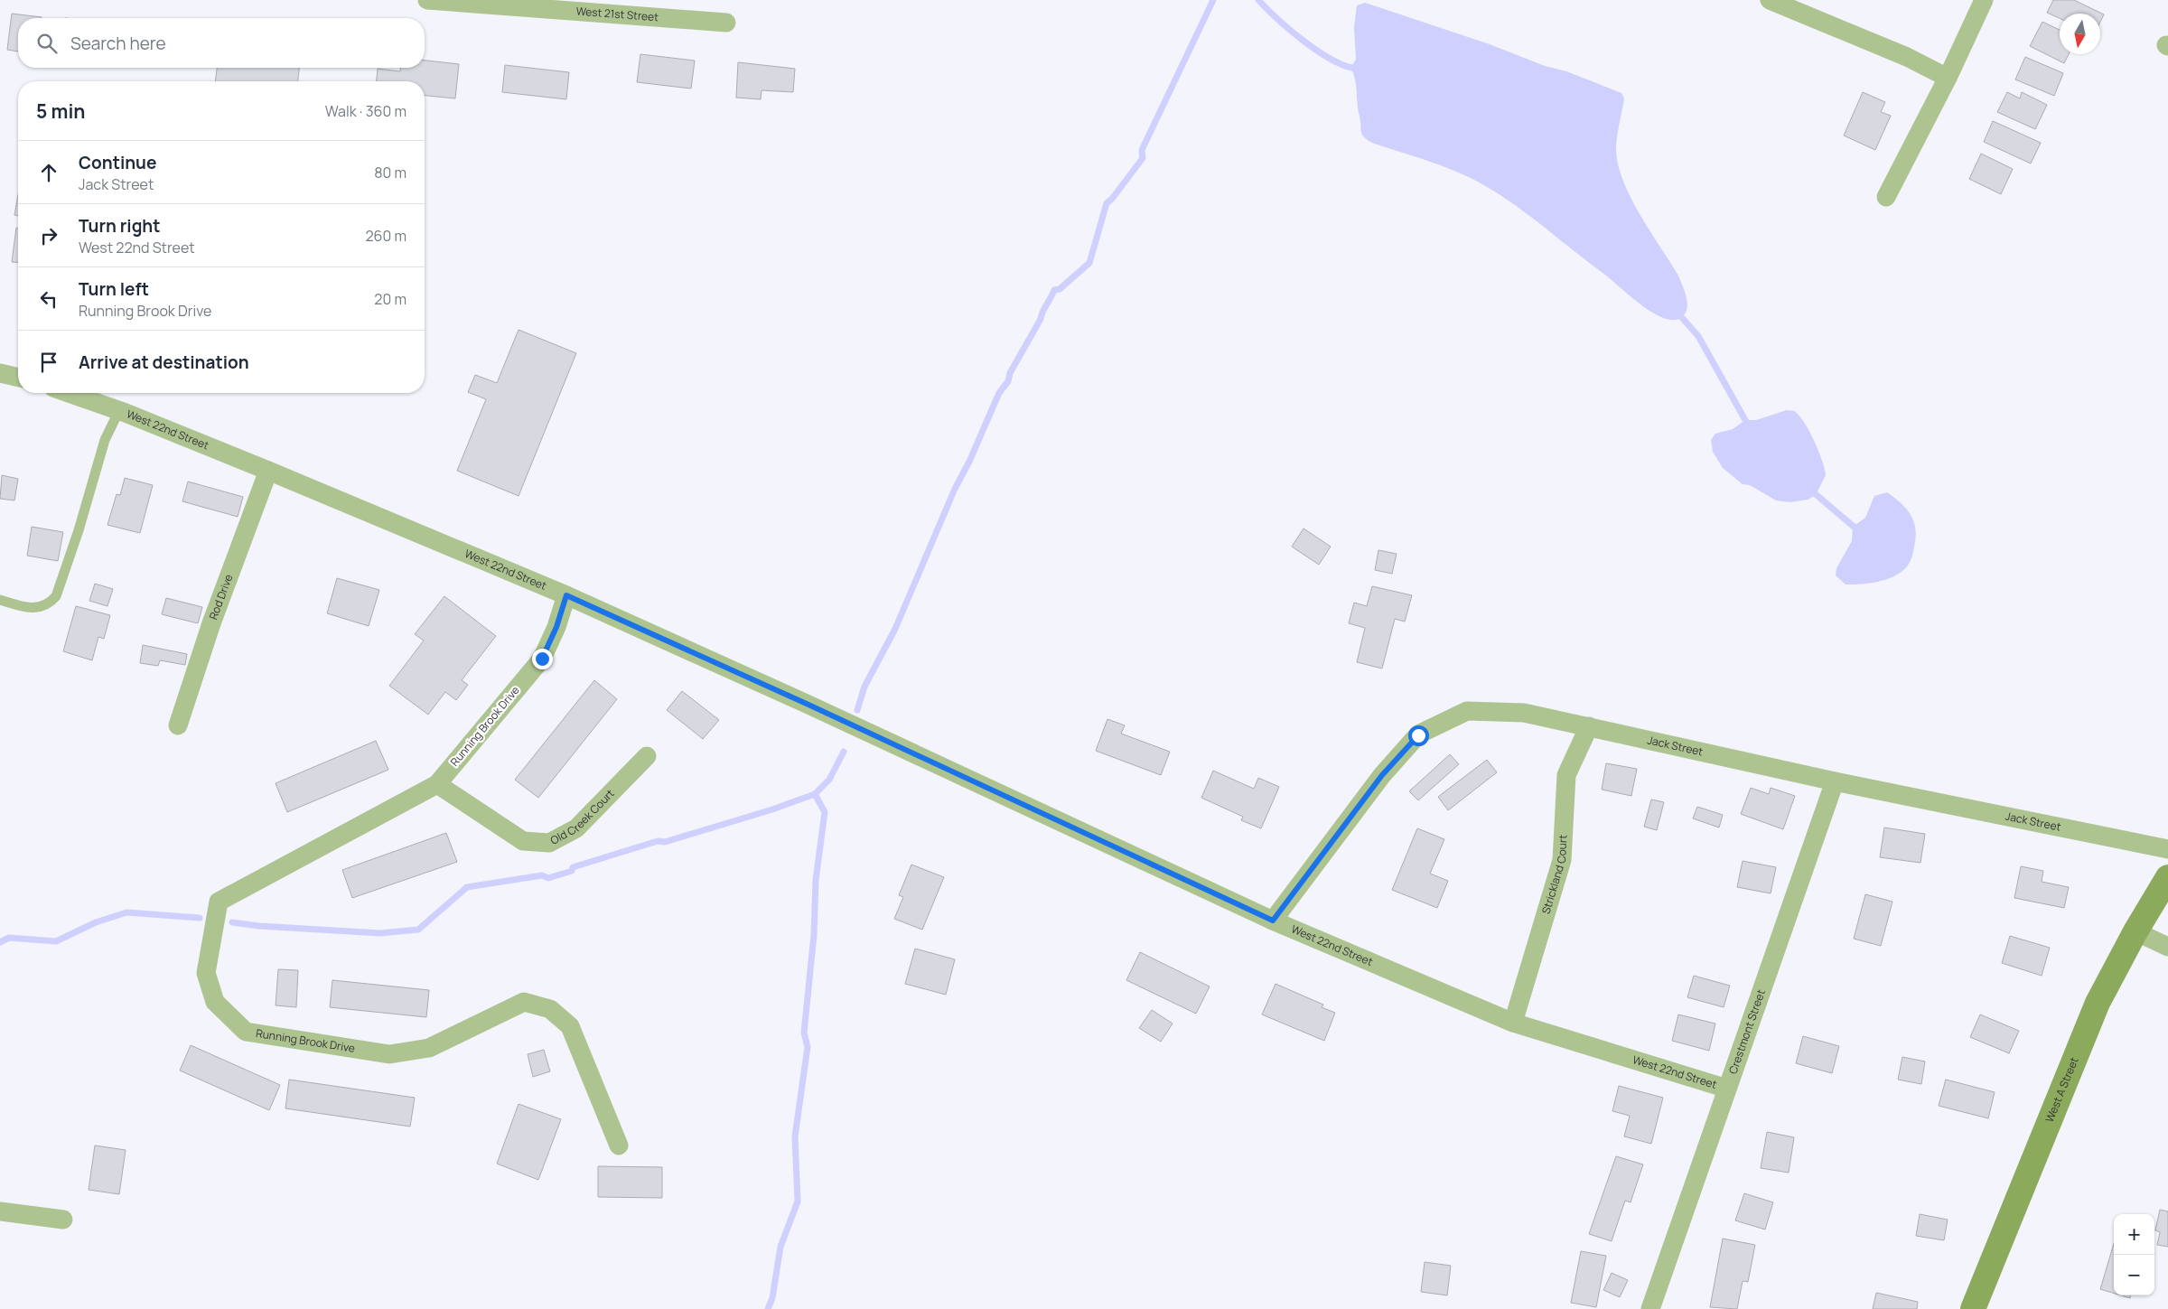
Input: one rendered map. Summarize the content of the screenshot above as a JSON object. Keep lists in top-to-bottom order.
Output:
{
  "streets": {
    "street": [
      "West 21st Street",
      "West 22nd Street",
      "Rod Drive",
      "Running Brook Drive",
      "Jack Street",
      "Old Creek Court",
      "Strickland Court",
      "Crestmont Street",
      "West A Street"
    ]
  },
  "crossings": [
    ["West 22nd Street", "Rod Drive"],
    ["West 22nd Street", "Running Brook Drive"],
    ["West 22nd Street", "Jack Street"],
    ["West 22nd Street", "Strickland Court"],
    ["West 22nd Street", "Crestmont Street"],
    ["Running Brook Drive", "Old Creek Court"],
    ["Jack Street", "Strickland Court"],
    ["Jack Street", "Crestmont Street"]
  ],
  "north": "bottom",
  "page": {
    "search": "Search here",
    "heading": ["5 min", "Walk · 360 m"],
    "list": [
      ["Continue", "Jack Street", "80 m"],
      ["Turn right", "West 22nd Street", "260 m"],
      ["Turn left", "Running Brook Drive", "20 m"],
      "Arrive at destination"
    ],
    "map_buttons": ["+", "−"]
  }
}
